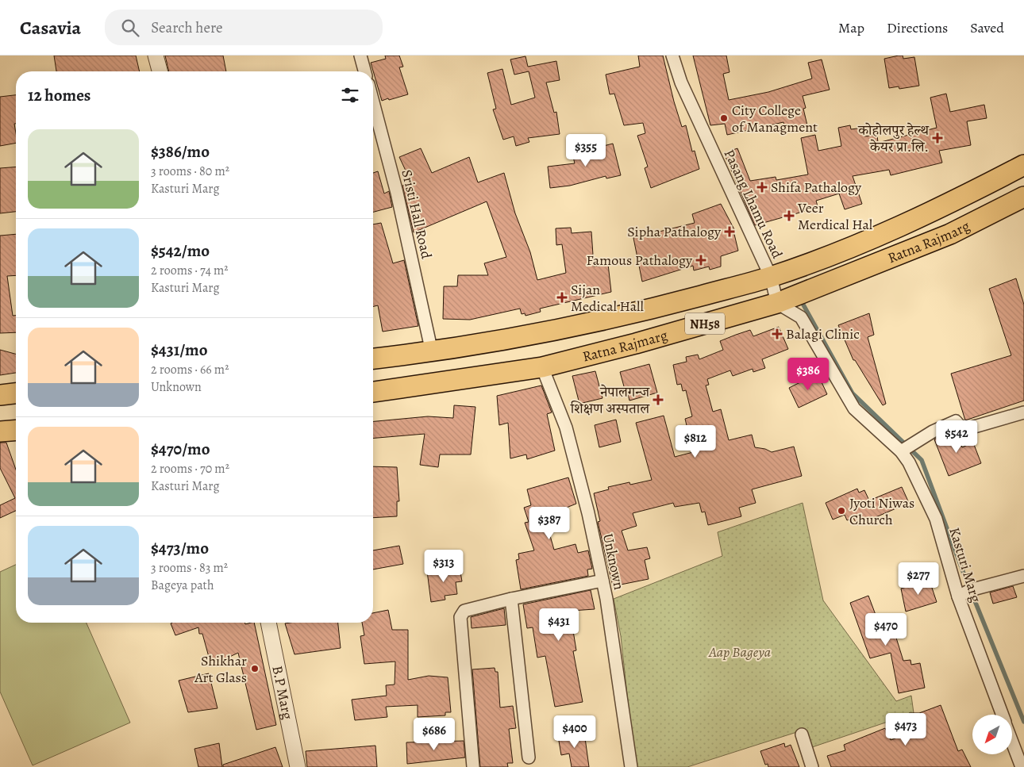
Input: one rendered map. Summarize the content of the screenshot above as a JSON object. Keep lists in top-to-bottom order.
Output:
{
  "streets": {
    "highway": ["Ratna Rajmarg", "NH58"],
    "street": [
      "Pasang Lhamu Road",
      "Sristi Hall Road",
      "Unknown",
      "Kasturi Marg",
      "B.P Marg"
    ]
  },
  "crossings": [
    ["Pasang Lhamu Road", "Ratna Rajmarg"],
    ["Sristi Hall Road", "Ratna Rajmarg"],
    ["Ratna Rajmarg", "Unknown"],
    ["Ratna Rajmarg", "Kasturi Marg"]
  ],
  "parks": ["Aap Bageya"],
  "places": {
    "other": ["City College of Managment", "Jyoti Niwas Church", "Shikhar Art Glass"],
    "health": [
      "काेहाेलपुर हेल्थ केयर प्रा.लि.",
      "Shifa Pathalogy",
      "Veer Merdical Hal",
      "Sipha Pathalogy",
      "Famous Pathalogy",
      "Sijan Medical Hall",
      "Balagi Clinic",
      "नेपालगन्ज शिक्षण अस्पताल"
    ]
  },
  "north": "bottom left",
  "page": {
    "header": "Casavia",
    "search": "Search here",
    "nav": ["Map", "Directions", "Saved"],
    "heading": "12 homes",
    "list": [
      {
        "name": "$386/mo",
        "note": "3 rooms · 80 m² · Kasturi Marg"
      },
      {
        "name": "$542/mo",
        "note": "2 rooms · 74 m² · Kasturi Marg"
      },
      {
        "name": "$431/mo",
        "note": "2 rooms · 66 m² · Unknown"
      },
      {
        "name": "$470/mo",
        "note": "2 rooms · 70 m² · Kasturi Marg"
      },
      {
        "name": "$473/mo",
        "note": "3 rooms · 83 m² · Bageya path"
      }
    ],
    "price": [
      "$355",
      "$386",
      "$542",
      "$812",
      "$387",
      "$313",
      "$277",
      "$431",
      "$470",
      "$473",
      "$400",
      "$686"
    ]
  }
}
